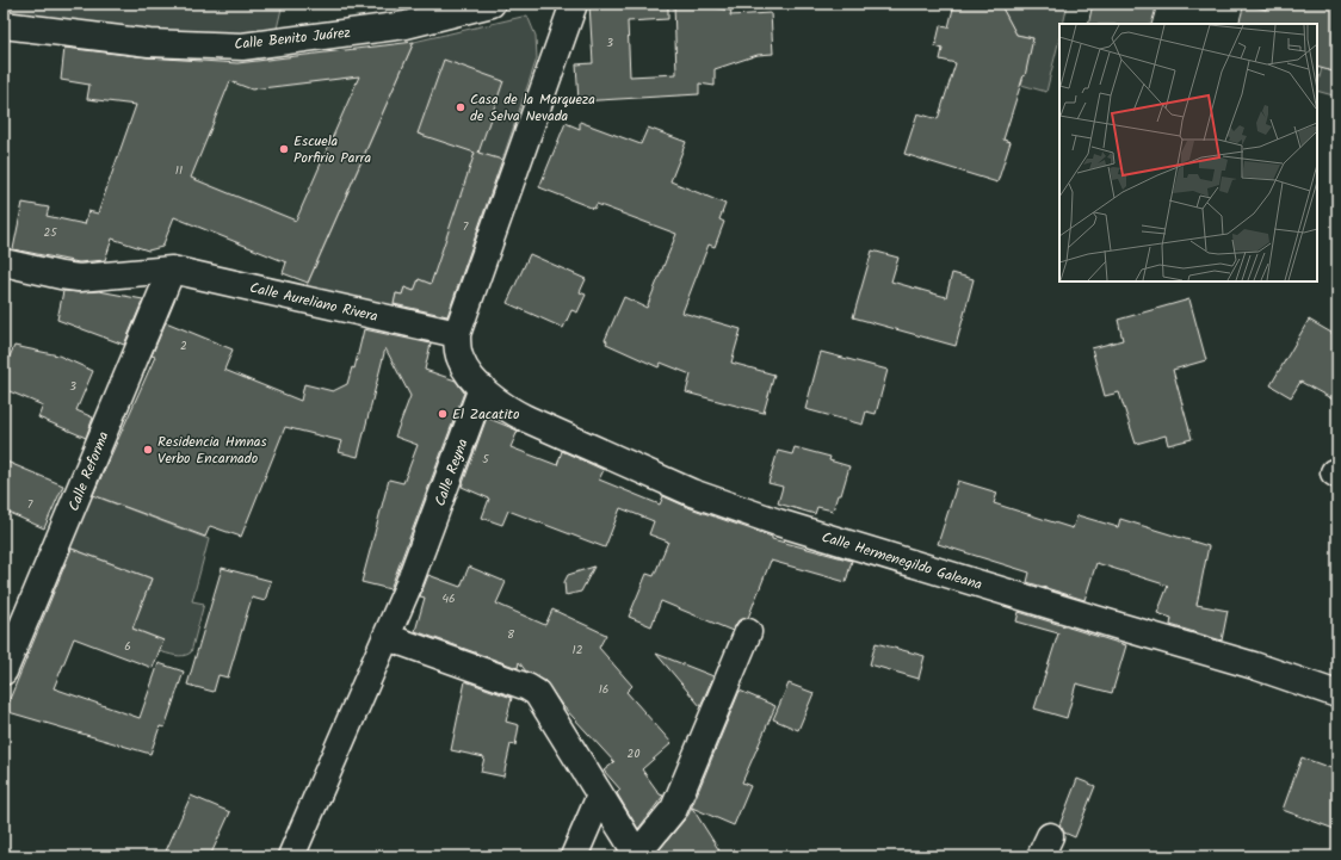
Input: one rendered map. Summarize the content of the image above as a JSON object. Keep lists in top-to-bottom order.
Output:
{
  "streets": {
    "street": [
      "Calle Benito Juárez",
      "Calle Aureliano Rivera",
      "Calle Reforma",
      "Calle Reyna",
      "Calle Hermenegildo Galeana"
    ]
  },
  "crossings": [
    ["Calle Aureliano Rivera", "Calle Reforma"],
    ["Calle Reyna", "Calle Hermenegildo Galeana"]
  ],
  "places": [
    "Casa de la Marqueza de Selva Nevada",
    "Escuela Porfirio Parra",
    "El Zacatito",
    "Residencia Hmnas Verbo Encarnado"
  ],
  "house_numbers": [
    "3",
    "11",
    "7",
    "25",
    "2",
    "3",
    "5",
    "7",
    "46",
    "8",
    "6",
    "12",
    "16",
    "20"
  ]
}
